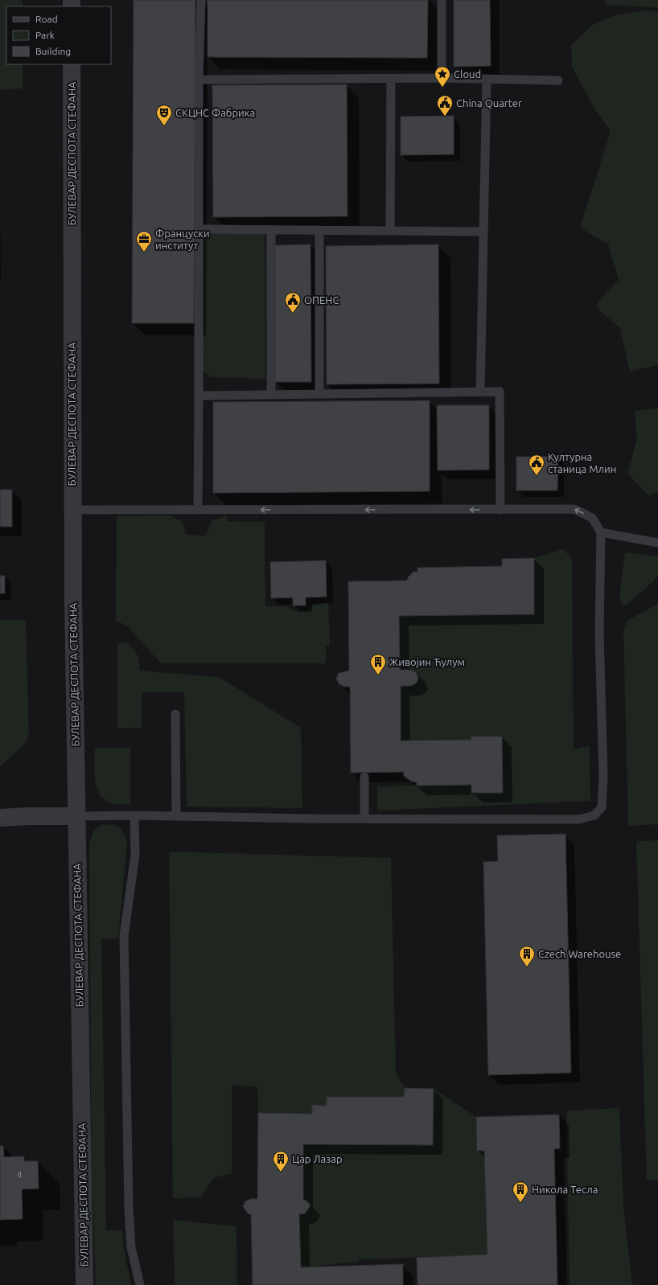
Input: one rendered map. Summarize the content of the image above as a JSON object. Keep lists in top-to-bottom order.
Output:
{
  "streets": {
    "street": ["БУЛЕВАР ДЕСПОТА СТЕФАНА"]
  },
  "places": {
    "place": ["Cloud"],
    "public building": ["China Quarter", "ОПЕНС", "Културна станица Млин"],
    "theatre": ["СКЦНС Фабрика"],
    "office": ["Француски институт"],
    "building": [
      "Живојин Ћулум",
      "Czech Warehouse",
      "Цар Лазар",
      "Никола Тесла"
    ]
  },
  "house_numbers": ["4"],
  "legend": ["Road", "Park", "Building"]
}
